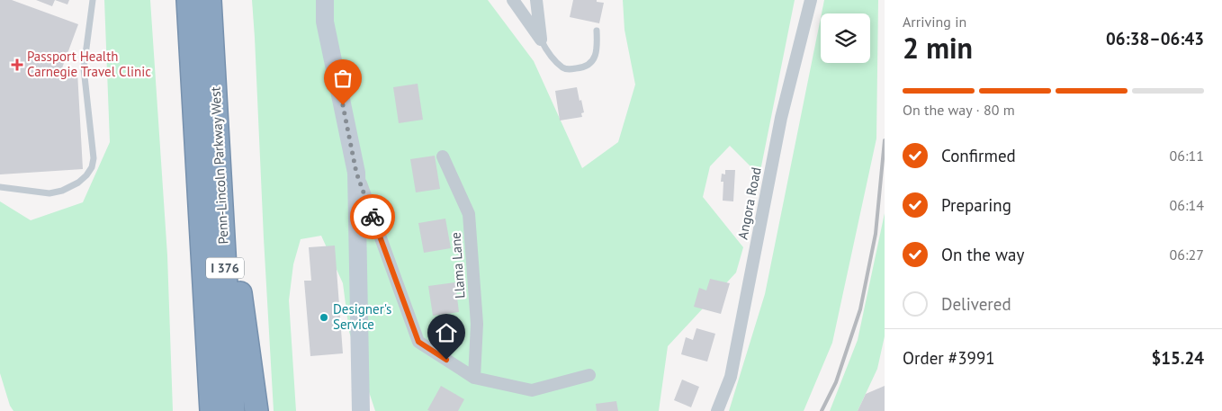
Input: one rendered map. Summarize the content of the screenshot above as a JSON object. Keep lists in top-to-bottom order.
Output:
{
  "streets": {
    "highway": ["Penn-Lincoln Parkway West", "I 376"],
    "street": ["Angora Road", "Llama Lane"]
  },
  "places": {
    "health": ["Passport Health Carnegie Travel Clinic"],
    "other": ["Designer's Service"]
  },
  "page": {
    "heading": ["2 min", "Arriving in", "06:38–06:43"],
    "panel": ["Order #3991", "$15.24"],
    "bar": "On the way · 80 m",
    "list": [
      ["Confirmed", "06:11"],
      ["Preparing", "06:14"],
      ["On the way", "06:27"],
      "Delivered"
    ]
  }
}
